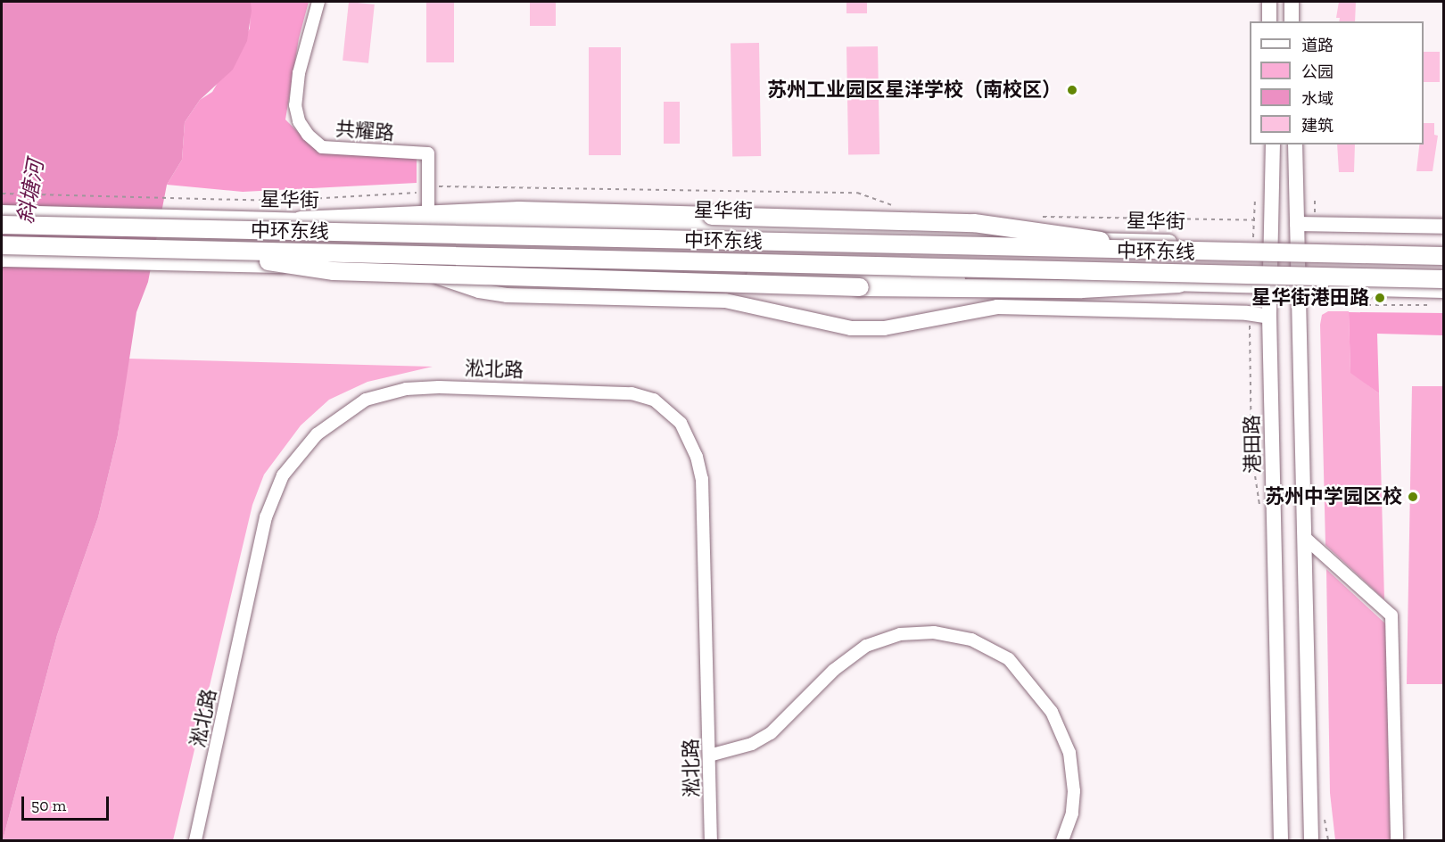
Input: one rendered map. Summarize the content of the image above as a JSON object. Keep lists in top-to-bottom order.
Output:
{
  "streets": {
    "highway": ["中环东线"],
    "main road": ["星华街", "港田路"],
    "street": ["共耀路", "淞北路"]
  },
  "crossings": [
    ["共耀路", "星华街"],
    ["星华街", "港田路"]
  ],
  "water": ["斜塘河"],
  "places": ["苏州工业园区星洋学校（南校区）", "星华街港田路", "苏州中学园区校"],
  "legend": [
    "道路",
    "公园",
    "水域",
    "建筑"
  ],
  "scale_bar": "50 m"
}
